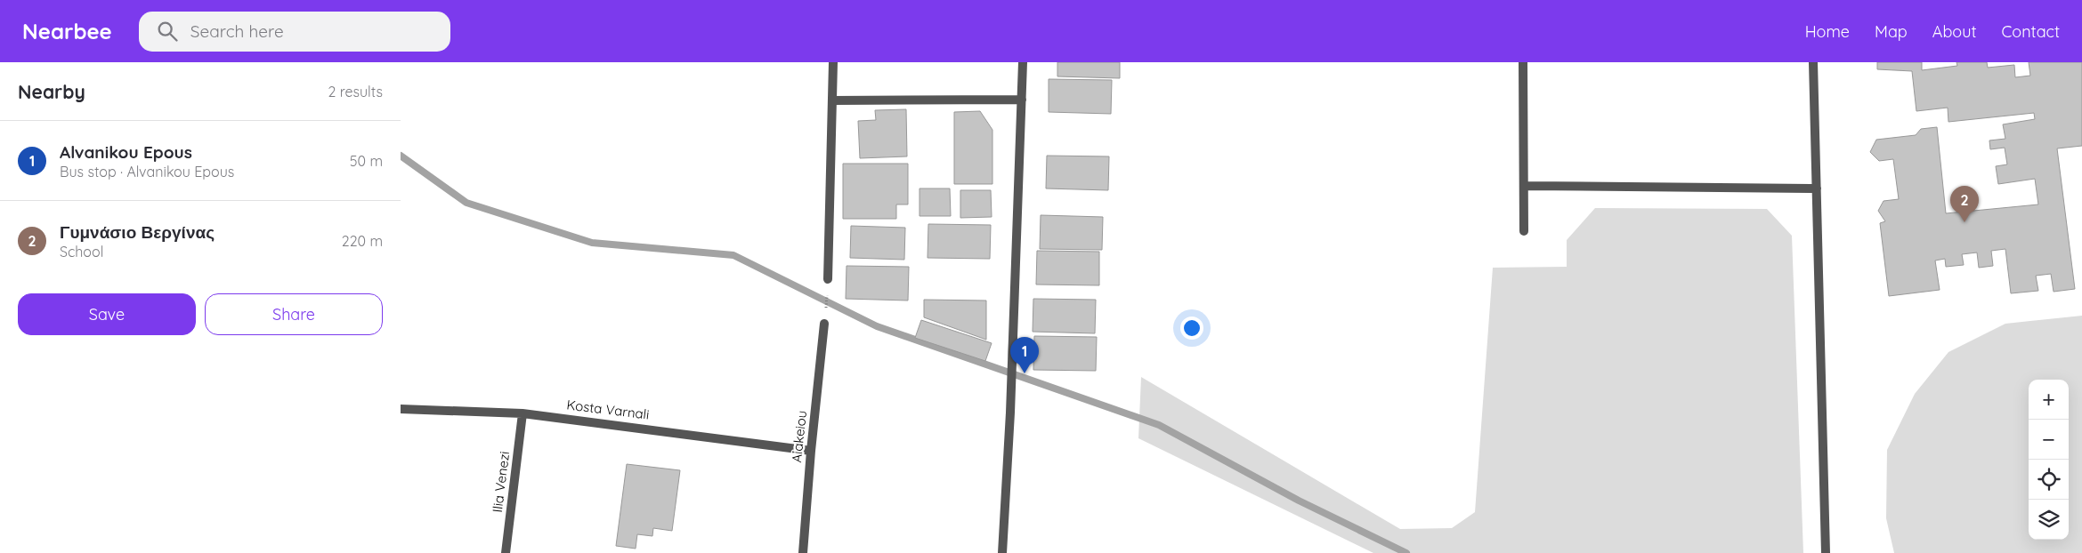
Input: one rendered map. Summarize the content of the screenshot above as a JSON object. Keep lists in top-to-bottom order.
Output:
{
  "streets": {
    "street": ["Kosta Varnali", "Aiakeiou", "Ilia Venezi"]
  },
  "crossings": [
    ["Kosta Varnali", "Aiakeiou"],
    ["Kosta Varnali", "Ilia Venezi"]
  ],
  "page": {
    "header": "Nearbee",
    "search": "Search here",
    "nav": [
      "Home",
      "Map",
      "About",
      "Contact"
    ],
    "heading": ["Nearby", "2 results"],
    "list": [
      {
        "mark": "1",
        "name": "Alvanikou Epous",
        "note": "Bus stop · Alvanikou Epous",
        "value": "50 m"
      },
      {
        "mark": "2",
        "name": "Γυμνάσιο Βεργίνας",
        "note": "School",
        "value": "220 m"
      }
    ],
    "pins": ["2", "1"],
    "buttons": ["Save", "Share"],
    "map_buttons": ["+", "−"]
  }
}
